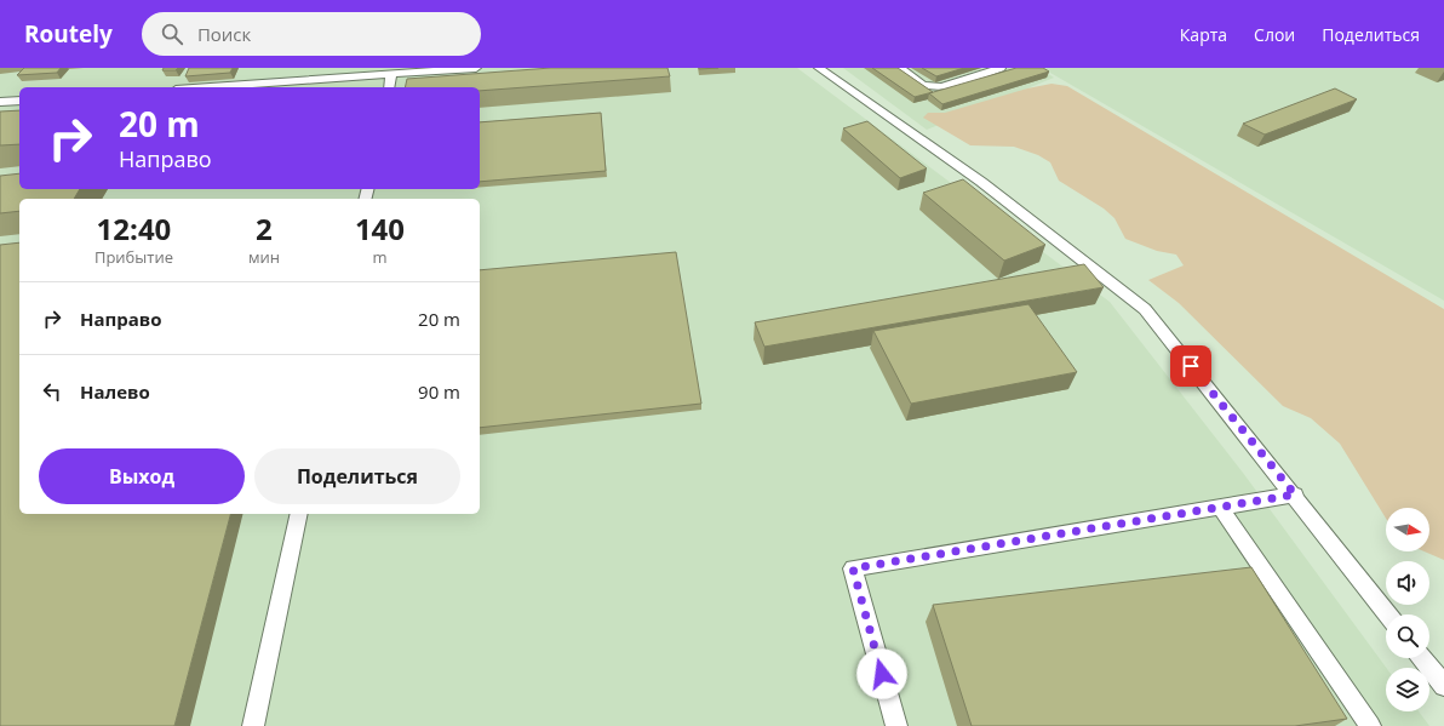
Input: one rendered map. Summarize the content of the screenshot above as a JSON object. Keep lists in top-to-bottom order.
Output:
{
  "north": "right",
  "page": {
    "header": "Routely",
    "search": "Поиск",
    "nav": ["Карта", "Слои", "Поделиться"],
    "turn": ["20 m", "Направо"],
    "eta": [
      "12:40",
      "Прибытие",
      "2",
      "мин",
      "140",
      "m"
    ],
    "list": [
      {
        "name": "Направо",
        "value": "20 m"
      },
      {
        "name": "Налево",
        "value": "90 m"
      }
    ],
    "buttons": ["Выход", "Поделиться"]
  }
}
